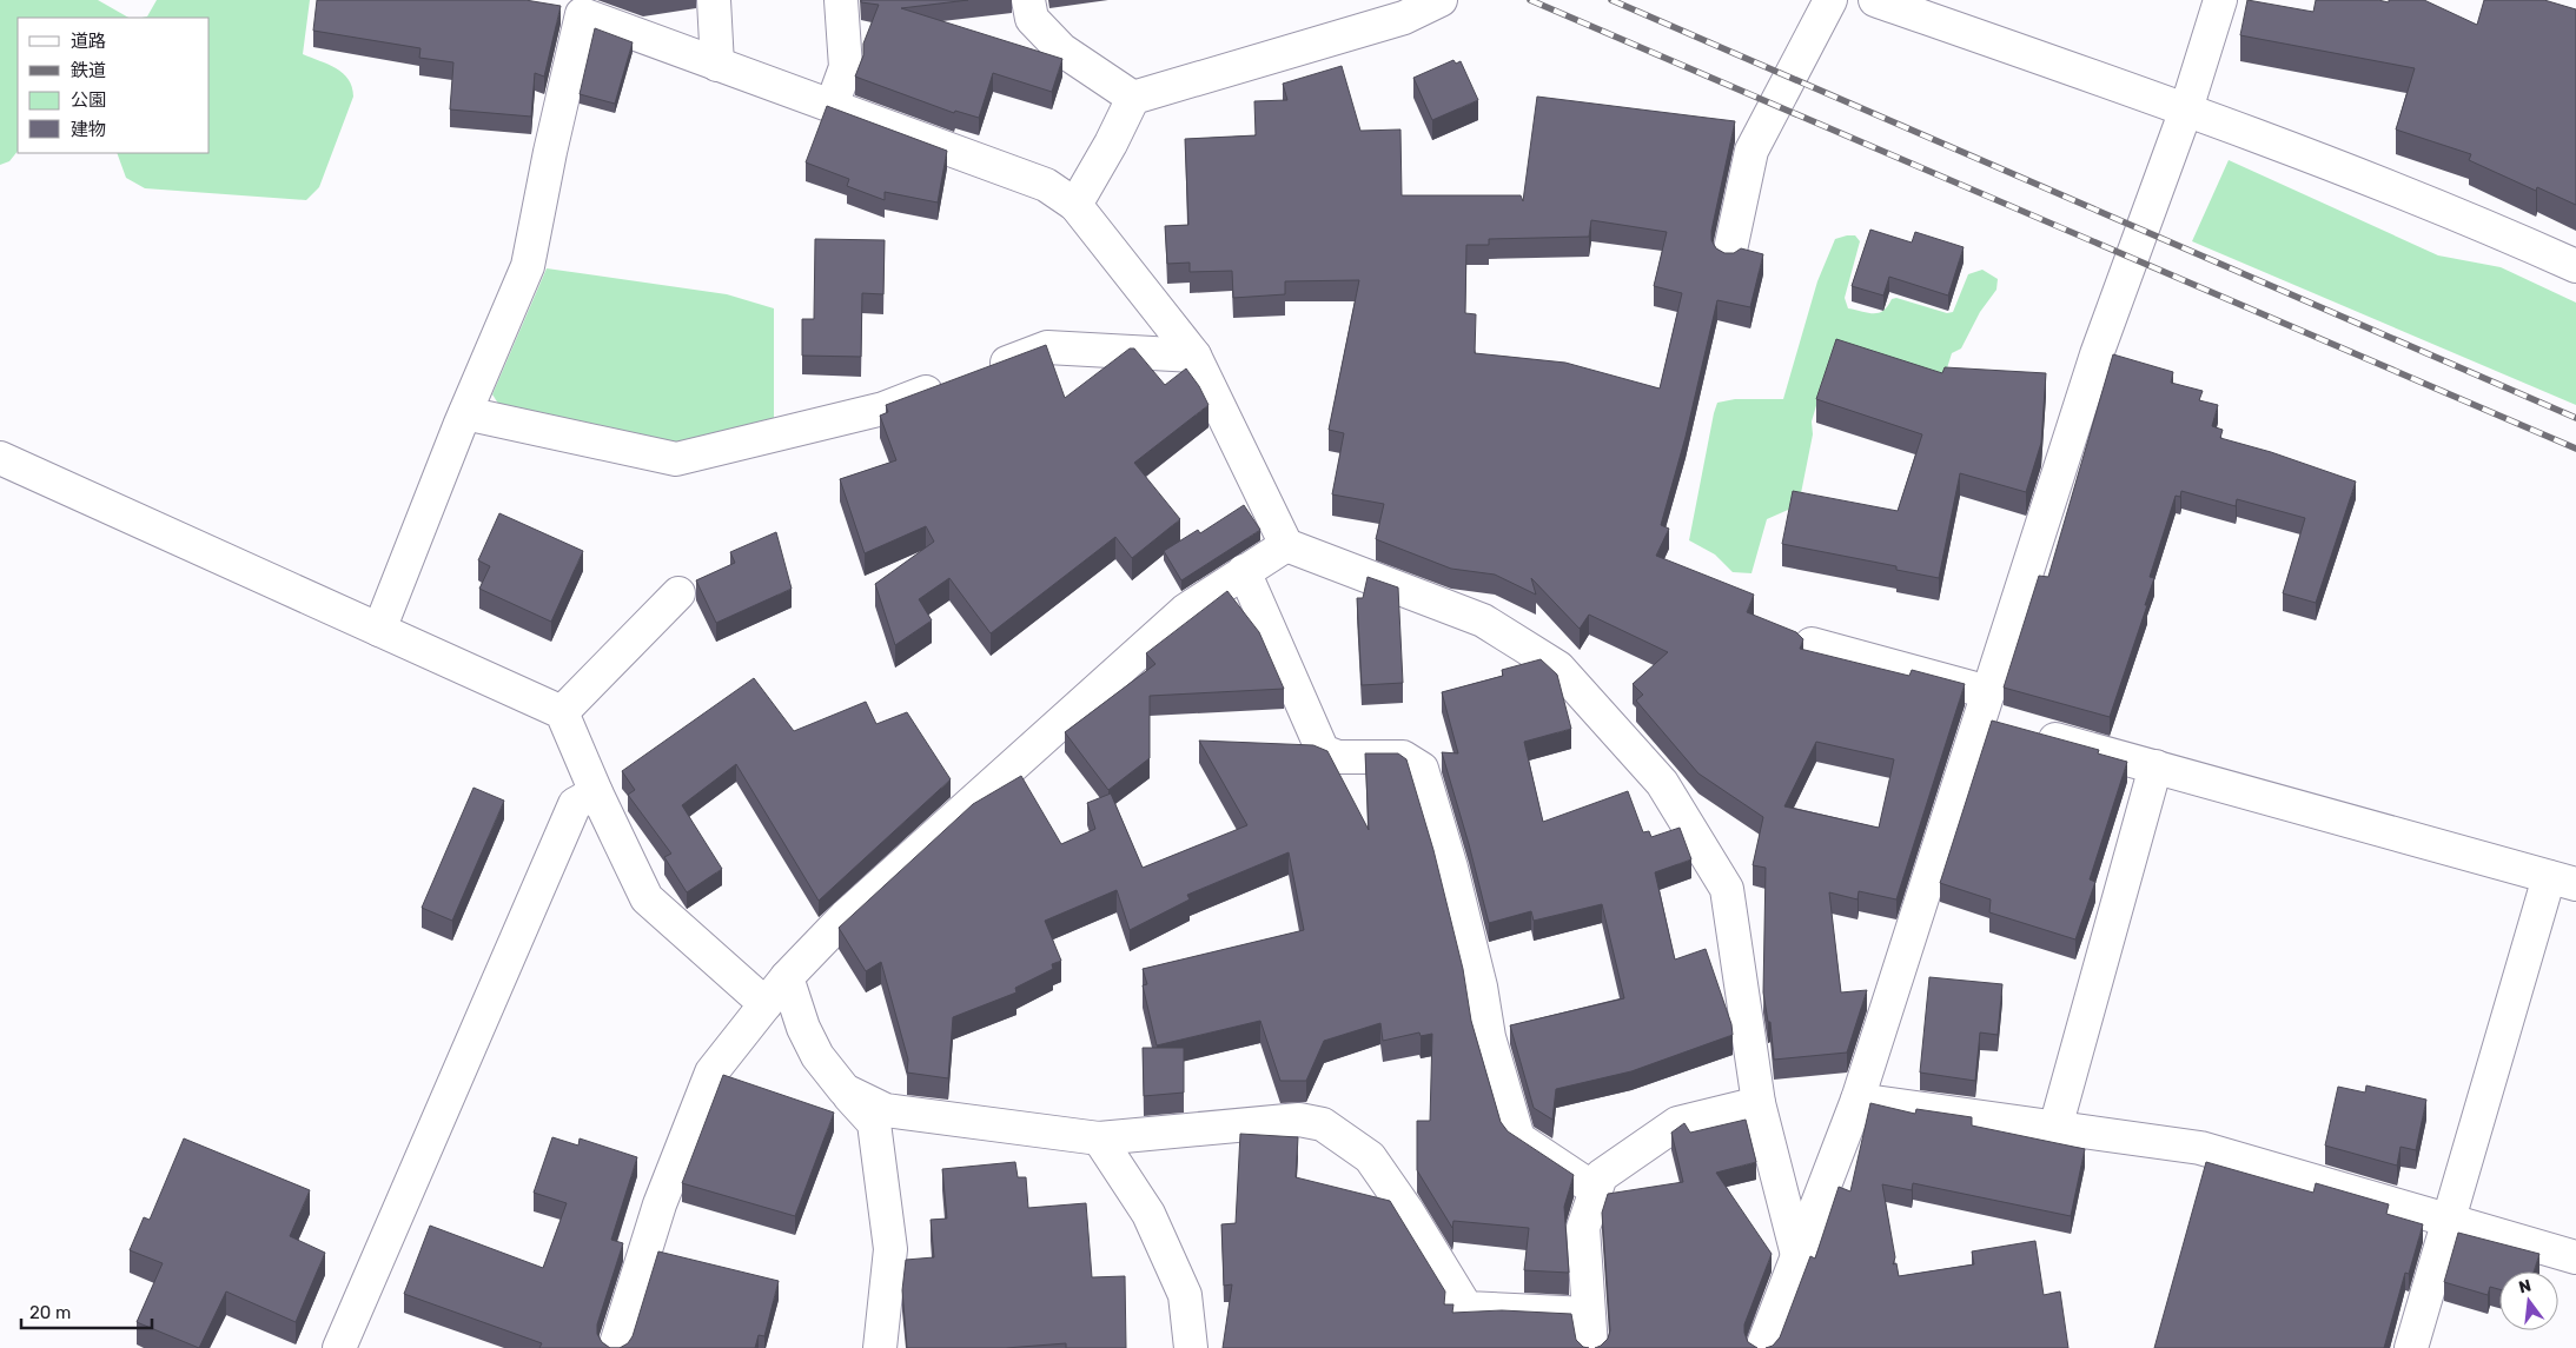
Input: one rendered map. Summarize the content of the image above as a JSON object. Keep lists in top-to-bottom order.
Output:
{
  "legend": [
    "道路",
    "鉄道",
    "公園",
    "建物"
  ],
  "scale_bar": "20 m",
  "north": "top"
}
